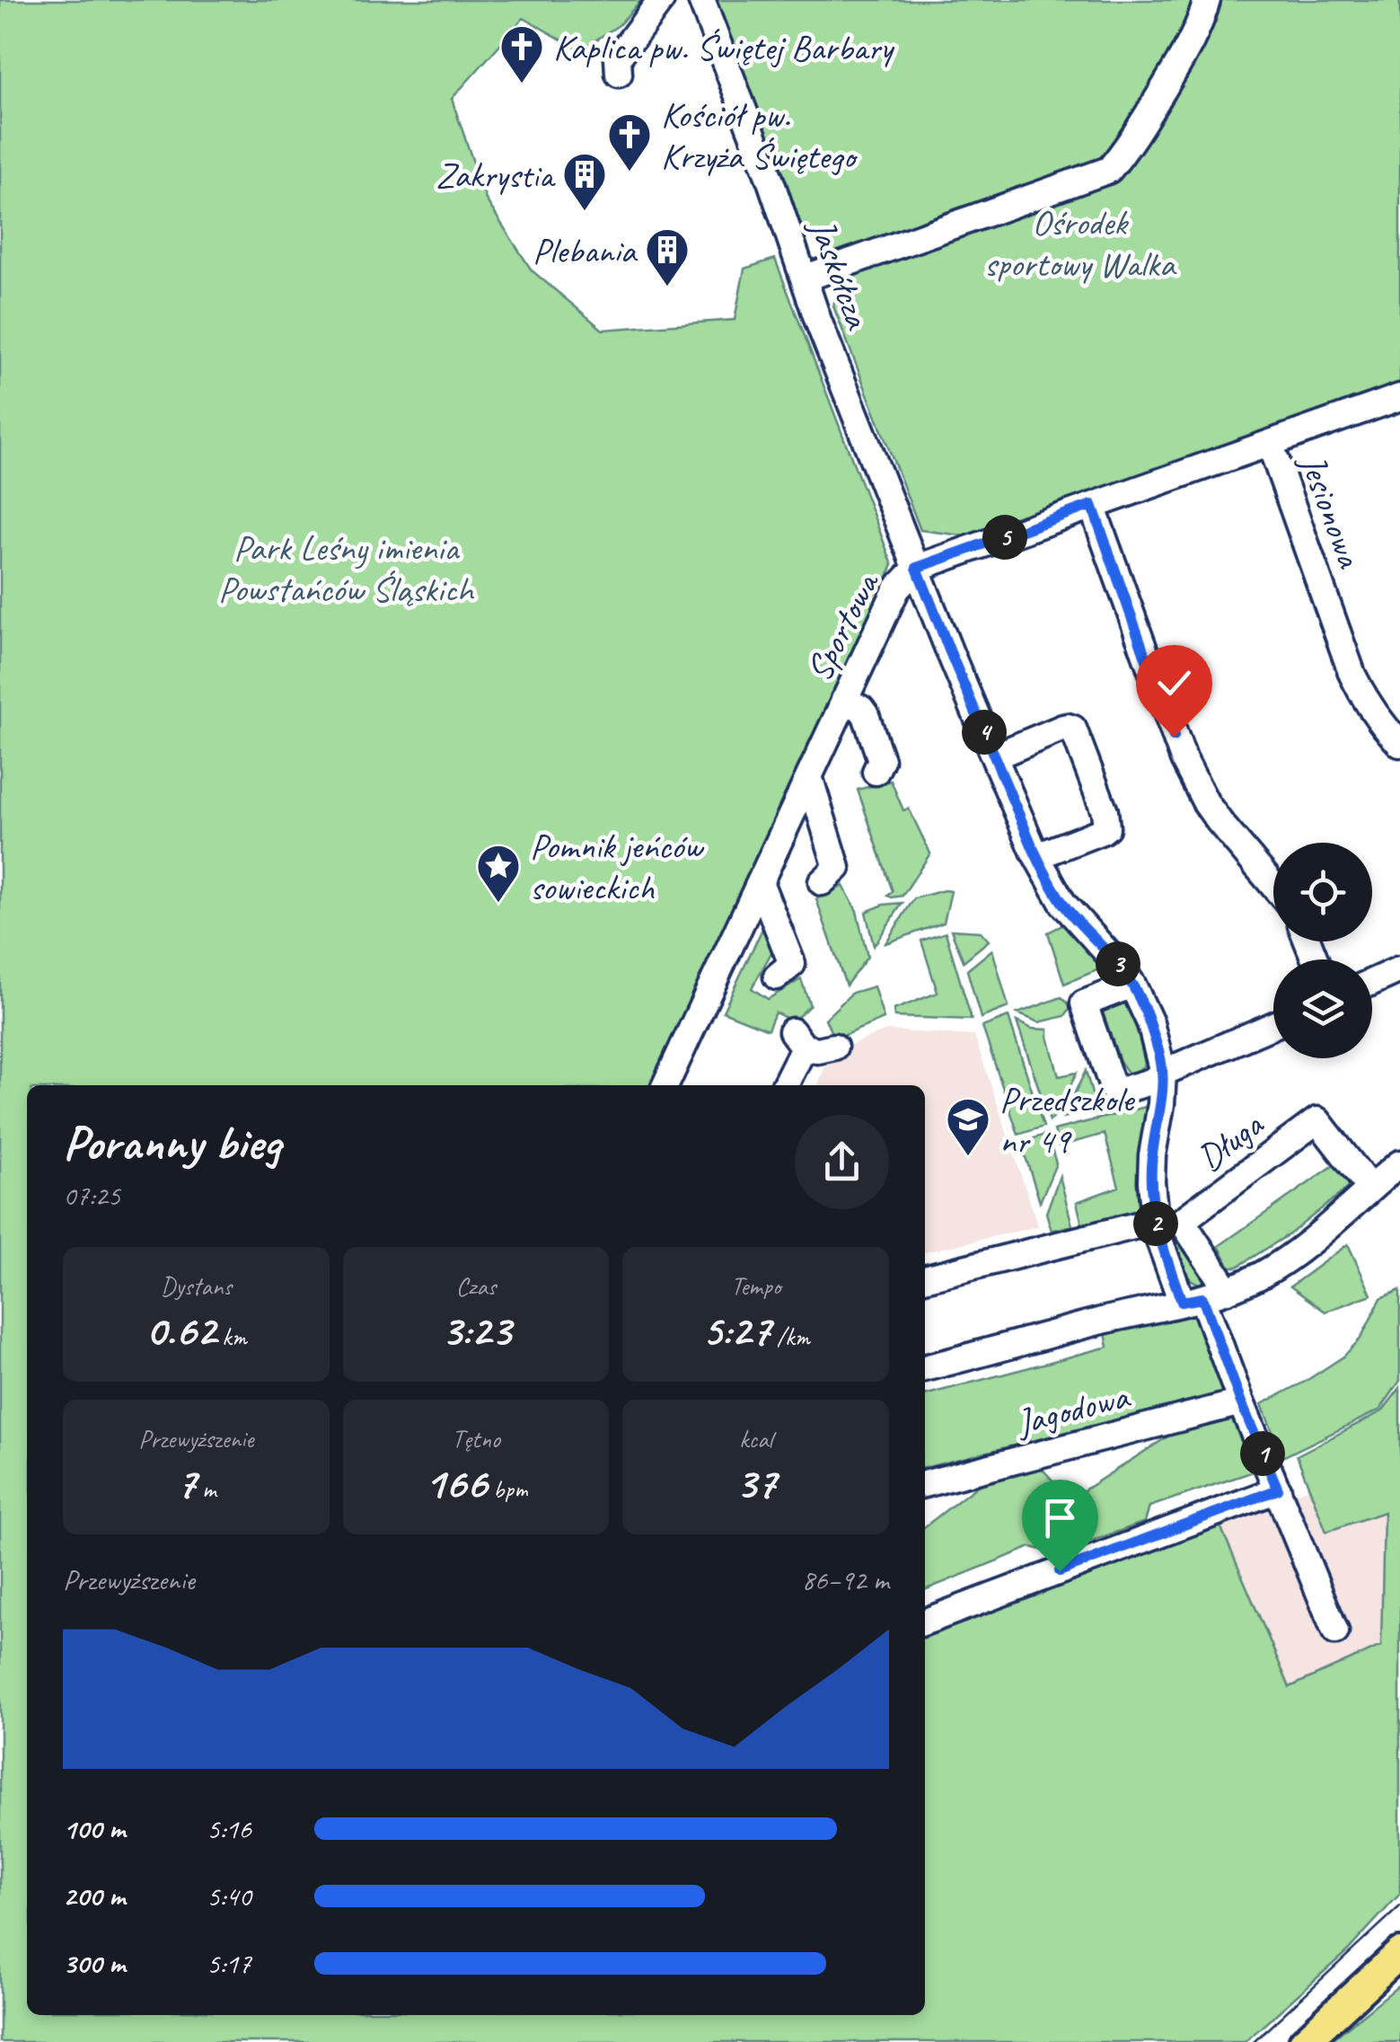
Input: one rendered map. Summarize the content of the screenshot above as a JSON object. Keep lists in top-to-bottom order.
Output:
{
  "streets": {
    "street": [
      "Jaskółcza",
      "Jesionowa",
      "Sportowa",
      "Długa",
      "Jagodowa"
    ]
  },
  "crossings": [
    ["Jaskółcza", "Sportowa"],
    ["Jaskółcza", "Jagodowa"],
    ["Jesionowa", "Sportowa"]
  ],
  "parks": ["Ośrodek sportowy Walka", "Park Leśny imienia Powstańców Śląskich"],
  "places": {
    "church": ["Kaplica pw. Świętej Barbary", "Kościół pw. Krzyża Świętego"],
    "building": ["Zakrystia", "Plebania"],
    "place": ["Pomnik jeńców sowieckich"],
    "school or university": ["Przedszkole nr 49"]
  },
  "page": {
    "pins": [
      "5",
      "4",
      "3",
      "2",
      "1"
    ],
    "heading": ["Poranny bieg", "07:25"],
    "stats": [
      ["Dystans", "0.62 km"],
      ["Czas", "3:23"],
      ["Tempo", "5:27 /km"],
      ["Przewyższenie", "7 m"],
      ["Tętno", "166 bpm"],
      ["kcal", "37"]
    ],
    "chart": ["Przewyższenie", "86–92 m"],
    "list": [
      {
        "name": "100 m",
        "note": "5:16"
      },
      {
        "name": "200 m",
        "note": "5:40"
      },
      {
        "name": "300 m",
        "note": "5:17"
      }
    ]
  }
}
